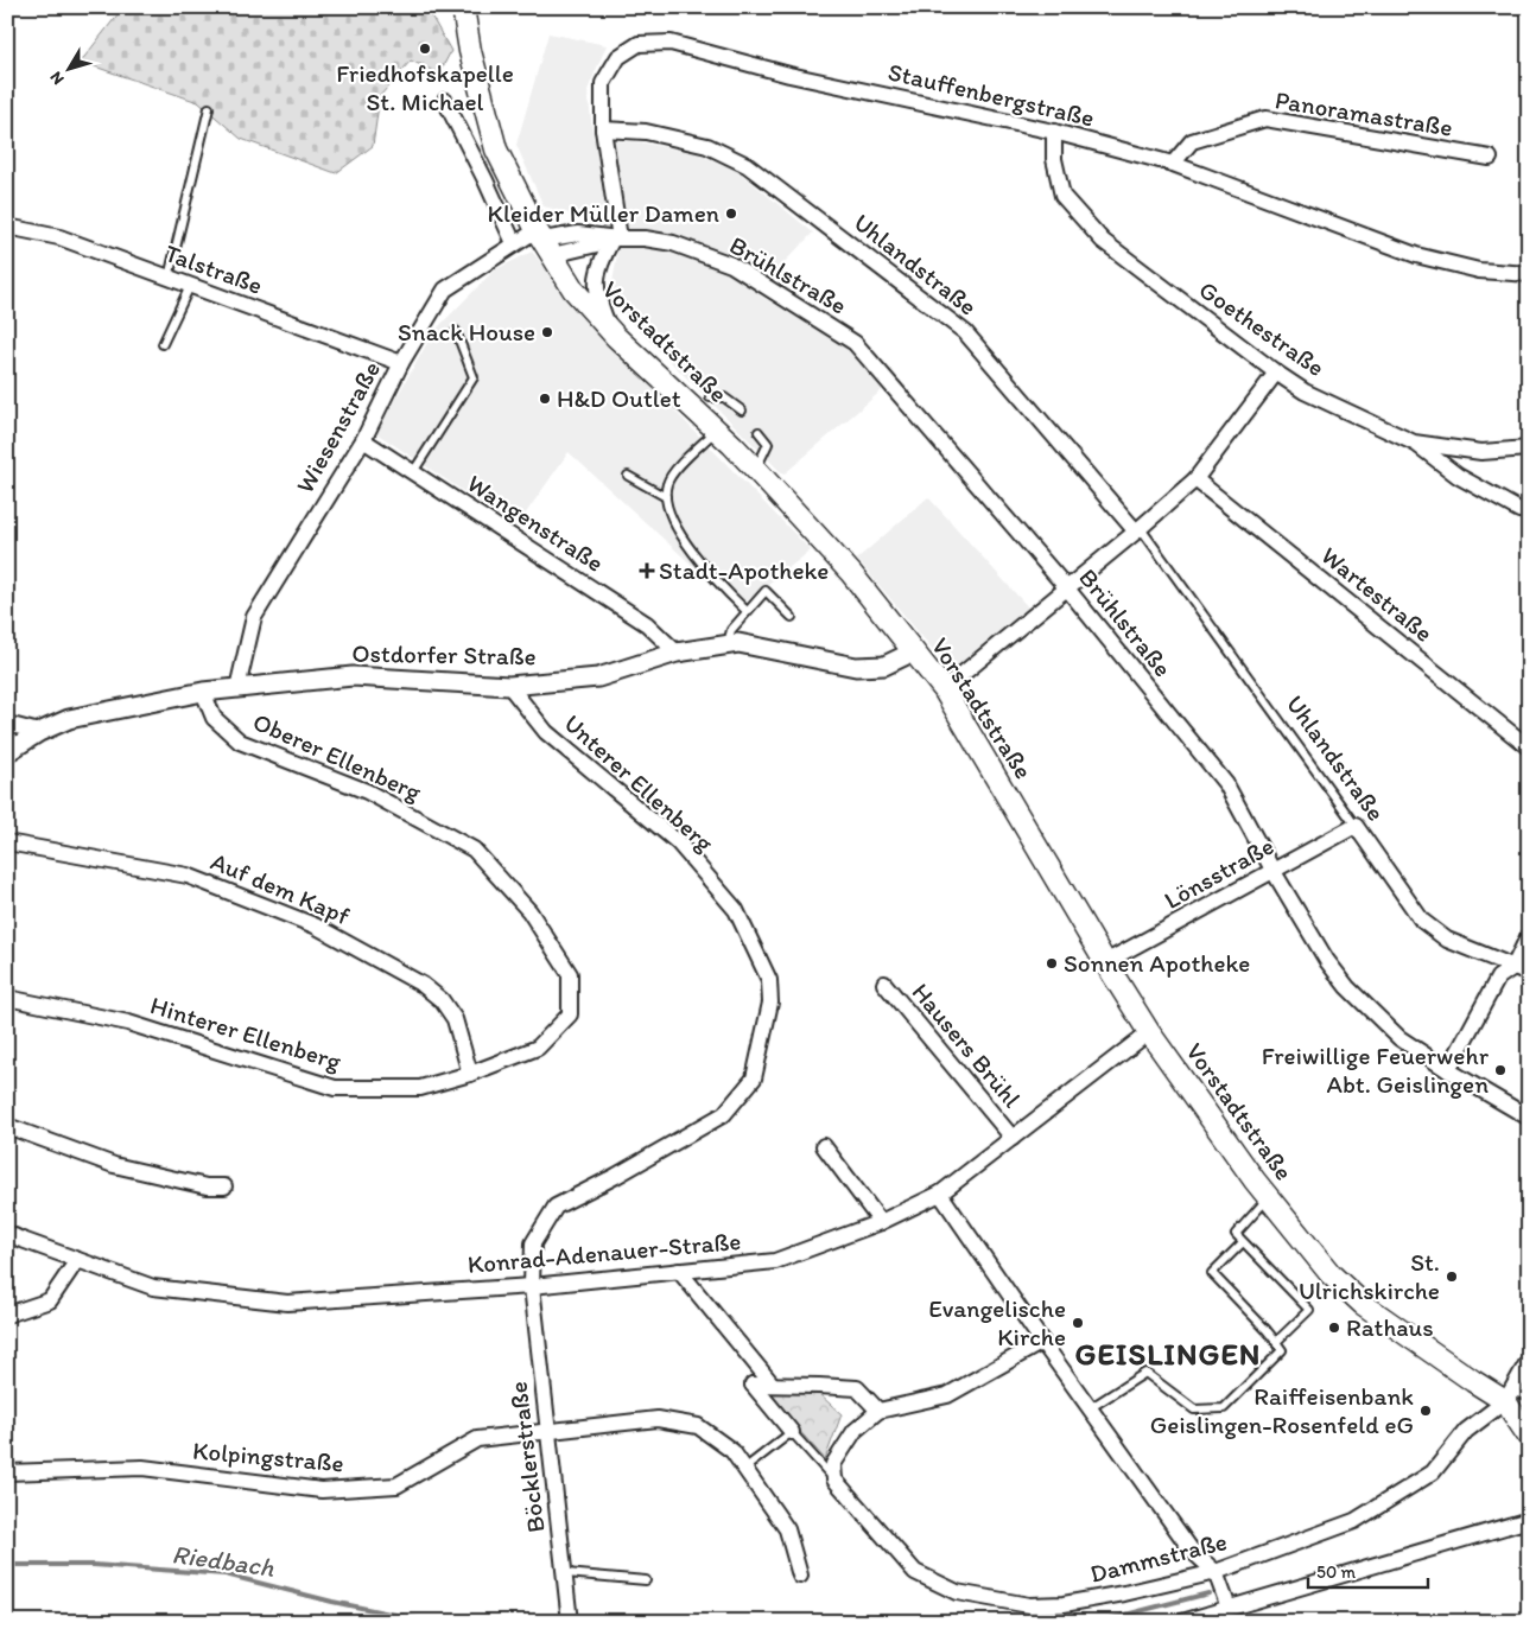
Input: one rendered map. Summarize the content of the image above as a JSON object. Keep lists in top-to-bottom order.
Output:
{
  "streets": {
    "main road": ["Vorstadtstraße"],
    "street": [
      "Stauffenbergstraße",
      "Panoramastraße",
      "Uhlandstraße",
      "Talstraße",
      "Brühlstraße",
      "Goethestraße",
      "Wiesenstraße",
      "Wangenstraße",
      "Wartestraße",
      "Ostdorfer Straße",
      "Oberer Ellenberg",
      "Unterer Ellenberg",
      "Lönsstraße",
      "Auf dem Kapf",
      "Hinterer Ellenberg",
      "Hausers Brühl",
      "Konrad-Adenauer-Straße",
      "Kolpingstraße",
      "Böcklerstraße",
      "Dammstraße"
    ]
  },
  "crossings": [
    ["Stauffenbergstraße", "Panoramastraße"],
    ["Stauffenbergstraße", "Uhlandstraße"],
    ["Stauffenbergstraße", "Brühlstraße"],
    ["Stauffenbergstraße", "Goethestraße"],
    ["Uhlandstraße", "Lönsstraße"],
    ["Talstraße", "Wiesenstraße"],
    ["Brühlstraße", "Vorstadtstraße"],
    ["Brühlstraße", "Wiesenstraße"],
    ["Brühlstraße", "Lönsstraße"],
    ["Vorstadtstraße", "Wiesenstraße"],
    ["Vorstadtstraße", "Ostdorfer Straße"],
    ["Vorstadtstraße", "Lönsstraße"],
    ["Vorstadtstraße", "Konrad-Adenauer-Straße"],
    ["Vorstadtstraße", "Dammstraße"],
    ["Wiesenstraße", "Wangenstraße"],
    ["Wiesenstraße", "Ostdorfer Straße"],
    ["Wangenstraße", "Ostdorfer Straße"],
    ["Ostdorfer Straße", "Oberer Ellenberg"],
    ["Ostdorfer Straße", "Unterer Ellenberg"],
    ["Oberer Ellenberg", "Auf dem Kapf"],
    ["Oberer Ellenberg", "Hinterer Ellenberg"],
    ["Unterer Ellenberg", "Konrad-Adenauer-Straße"],
    ["Unterer Ellenberg", "Böcklerstraße"],
    ["Auf dem Kapf", "Hinterer Ellenberg"],
    ["Hausers Brühl", "Konrad-Adenauer-Straße"],
    ["Konrad-Adenauer-Straße", "Böcklerstraße"],
    ["Kolpingstraße", "Böcklerstraße"]
  ],
  "districts": ["GEISLINGEN"],
  "water": ["Riedbach"],
  "places": {
    "other": [
      "Friedhofskapelle St. Michael",
      "Kleider Müller Damen",
      "Snack House",
      "H&D Outlet",
      "Sonnen Apotheke",
      "Freiwillige Feuerwehr Abt. Geislingen",
      "St. Ulrichskirche",
      "Evangelische Kirche",
      "Rathaus",
      "Raiffeisenbank Geislingen-Rosenfeld eG"
    ],
    "health": ["Stadt-Apotheke"]
  },
  "scale_bar": "50 m",
  "north": "bottom left"
}
